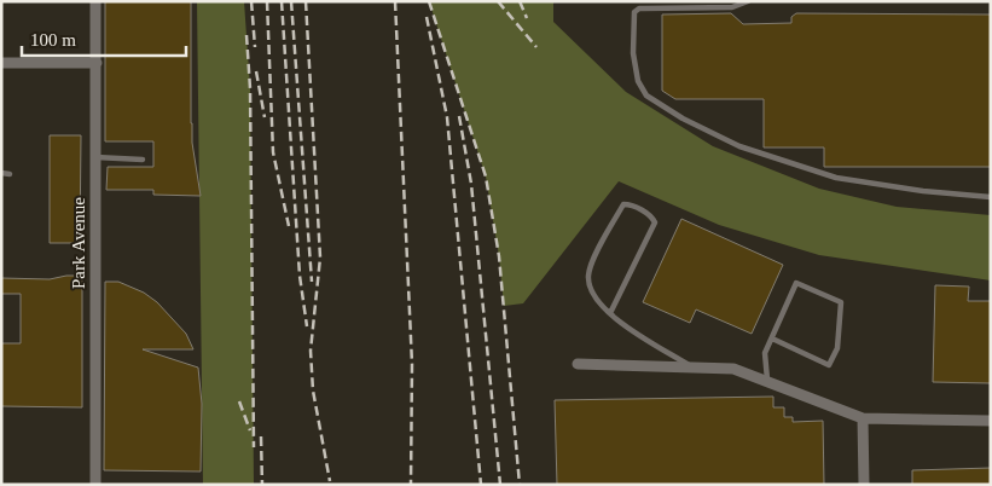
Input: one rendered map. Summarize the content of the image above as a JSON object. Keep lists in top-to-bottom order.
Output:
{
  "streets": {
    "street": ["Park Avenue"]
  },
  "scale_bar": "100 m"
}
